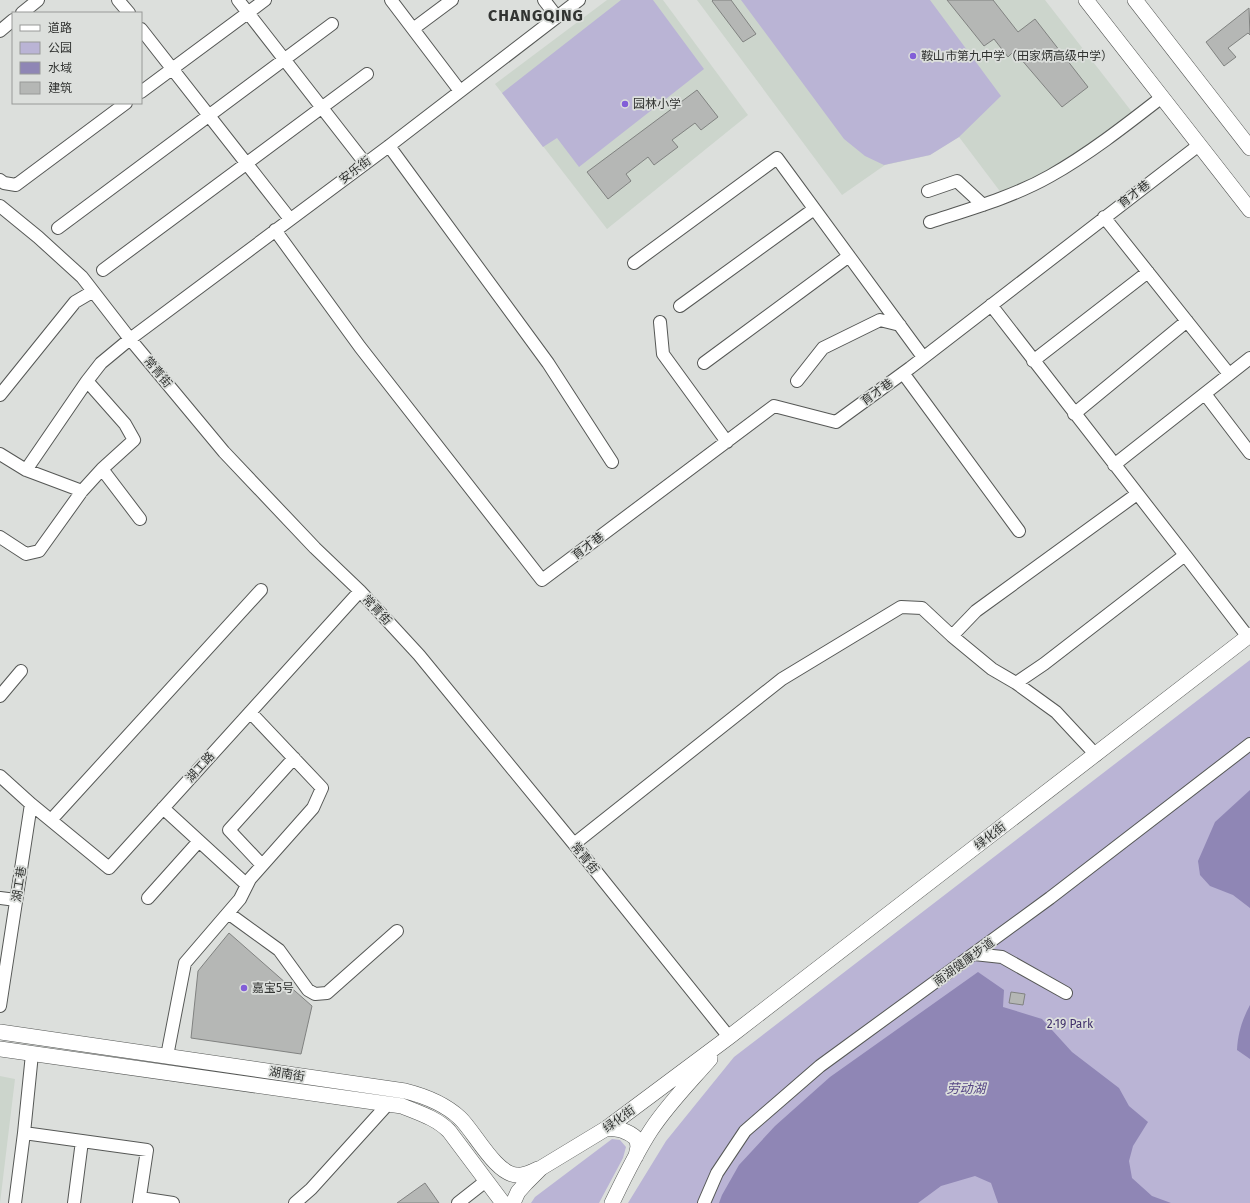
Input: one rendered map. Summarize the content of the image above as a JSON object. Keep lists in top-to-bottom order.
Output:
{
  "streets": {
    "main road": ["绿化街", "湖南街"],
    "street": [
      "安乐街",
      "育才巷",
      "常青街",
      "湖工路",
      "湖工巷",
      "南湖健康步道"
    ]
  },
  "crossings": [
    ["安乐街", "育才巷"],
    ["安乐街", "常青街"],
    ["常青街", "湖工路"],
    ["常青街", "绿化街"],
    ["湖工路", "湖工巷"],
    ["绿化街", "湖南街"]
  ],
  "districts": ["CHANGQING"],
  "water": ["劳动湖"],
  "parks": ["2·19 Park"],
  "places": ["鞍山市第九中学（田家炳高级中学）", "园林小学", "嘉宝5号"],
  "legend": [
    "道路",
    "公园",
    "水域",
    "建筑"
  ]
}
